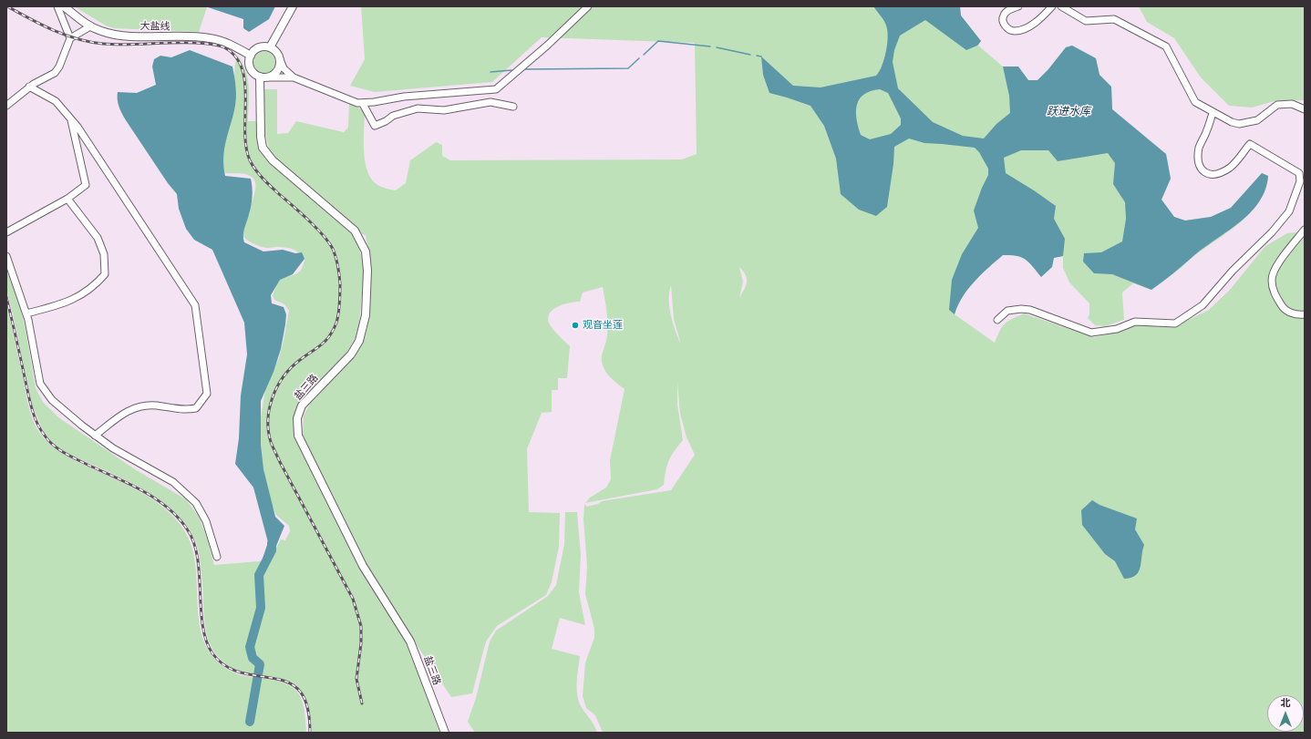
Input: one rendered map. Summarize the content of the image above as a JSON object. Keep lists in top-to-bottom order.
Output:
{
  "streets": {
    "main road": ["大盐线", "盐三路"]
  },
  "crossings": [
    ["大盐线", "盐三路"]
  ],
  "water": ["跃进水库"],
  "places": ["观音坐莲"],
  "north": "top"
}
